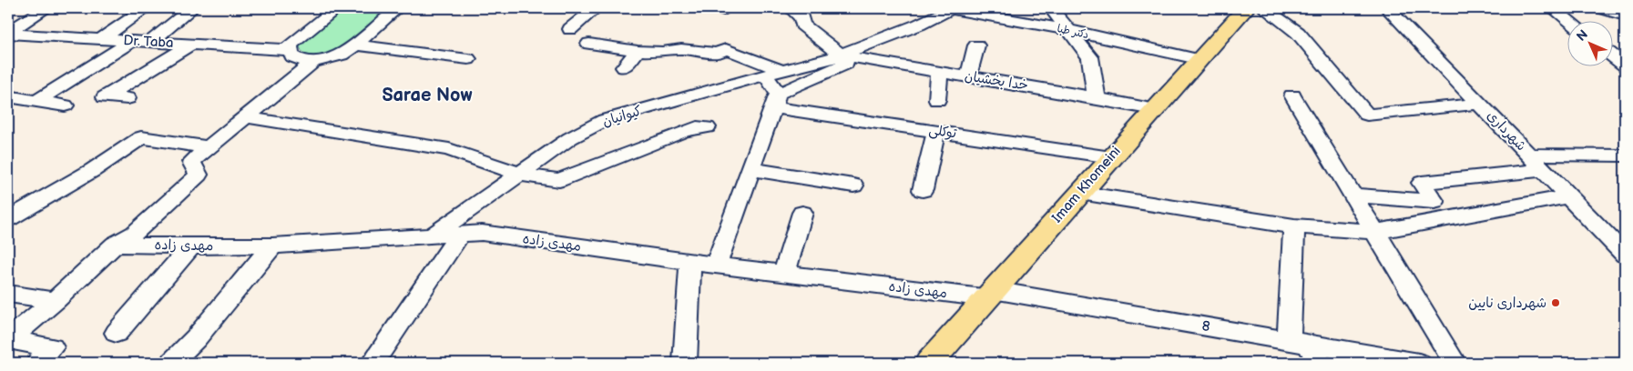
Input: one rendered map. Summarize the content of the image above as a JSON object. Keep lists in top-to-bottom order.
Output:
{
  "streets": {
    "main road": ["Imam Khomeini"],
    "street": [
      "دکتر طبا",
      "Dr. Taba",
      "خدا بخشیان",
      "کیوانیان",
      "شهرداری",
      "توکلی",
      "مهدی زاده",
      "8"
    ]
  },
  "crossings": [
    ["دکتر طبا", "کیوانیان"],
    ["دکتر طبا", "Imam Khomeini"],
    ["خدا بخشیان", "کیوانیان"],
    ["خدا بخشیان", "Imam Khomeini"],
    ["کیوانیان", "مهدی زاده"],
    ["توکلی", "Imam Khomeini"],
    ["Imam Khomeini", "مهدی زاده"],
    ["Imam Khomeini", "8"],
    ["مهدی زاده", "8"]
  ],
  "districts": ["Sarae Now"],
  "places": ["شهرداری نایین"],
  "north": "top left"
}
